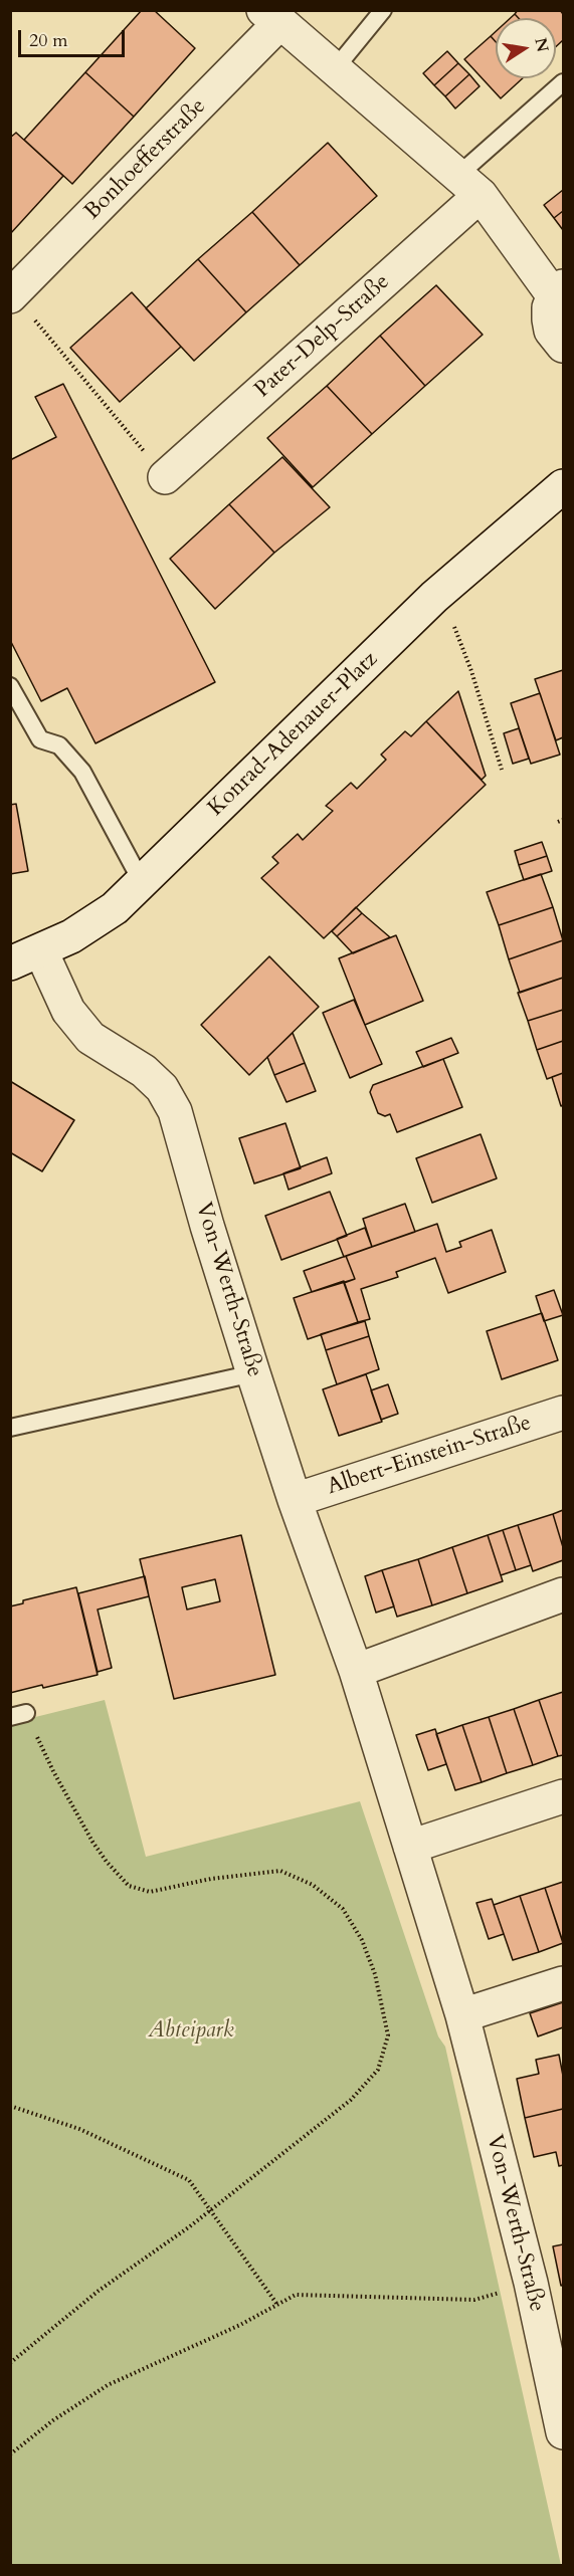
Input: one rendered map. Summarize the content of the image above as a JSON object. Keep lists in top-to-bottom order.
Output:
{
  "streets": {
    "street": [
      "Bonhoefferstraße",
      "Pater-Delp-Straße",
      "Konrad-Adenauer-Platz",
      "Von-Werth-Straße",
      "Albert-Einstein-Straße"
    ]
  },
  "crossings": [
    ["Konrad-Adenauer-Platz", "Von-Werth-Straße"],
    ["Von-Werth-Straße", "Albert-Einstein-Straße"]
  ],
  "parks": ["Abteipark"],
  "scale_bar": "20 m",
  "north": "right"
}
